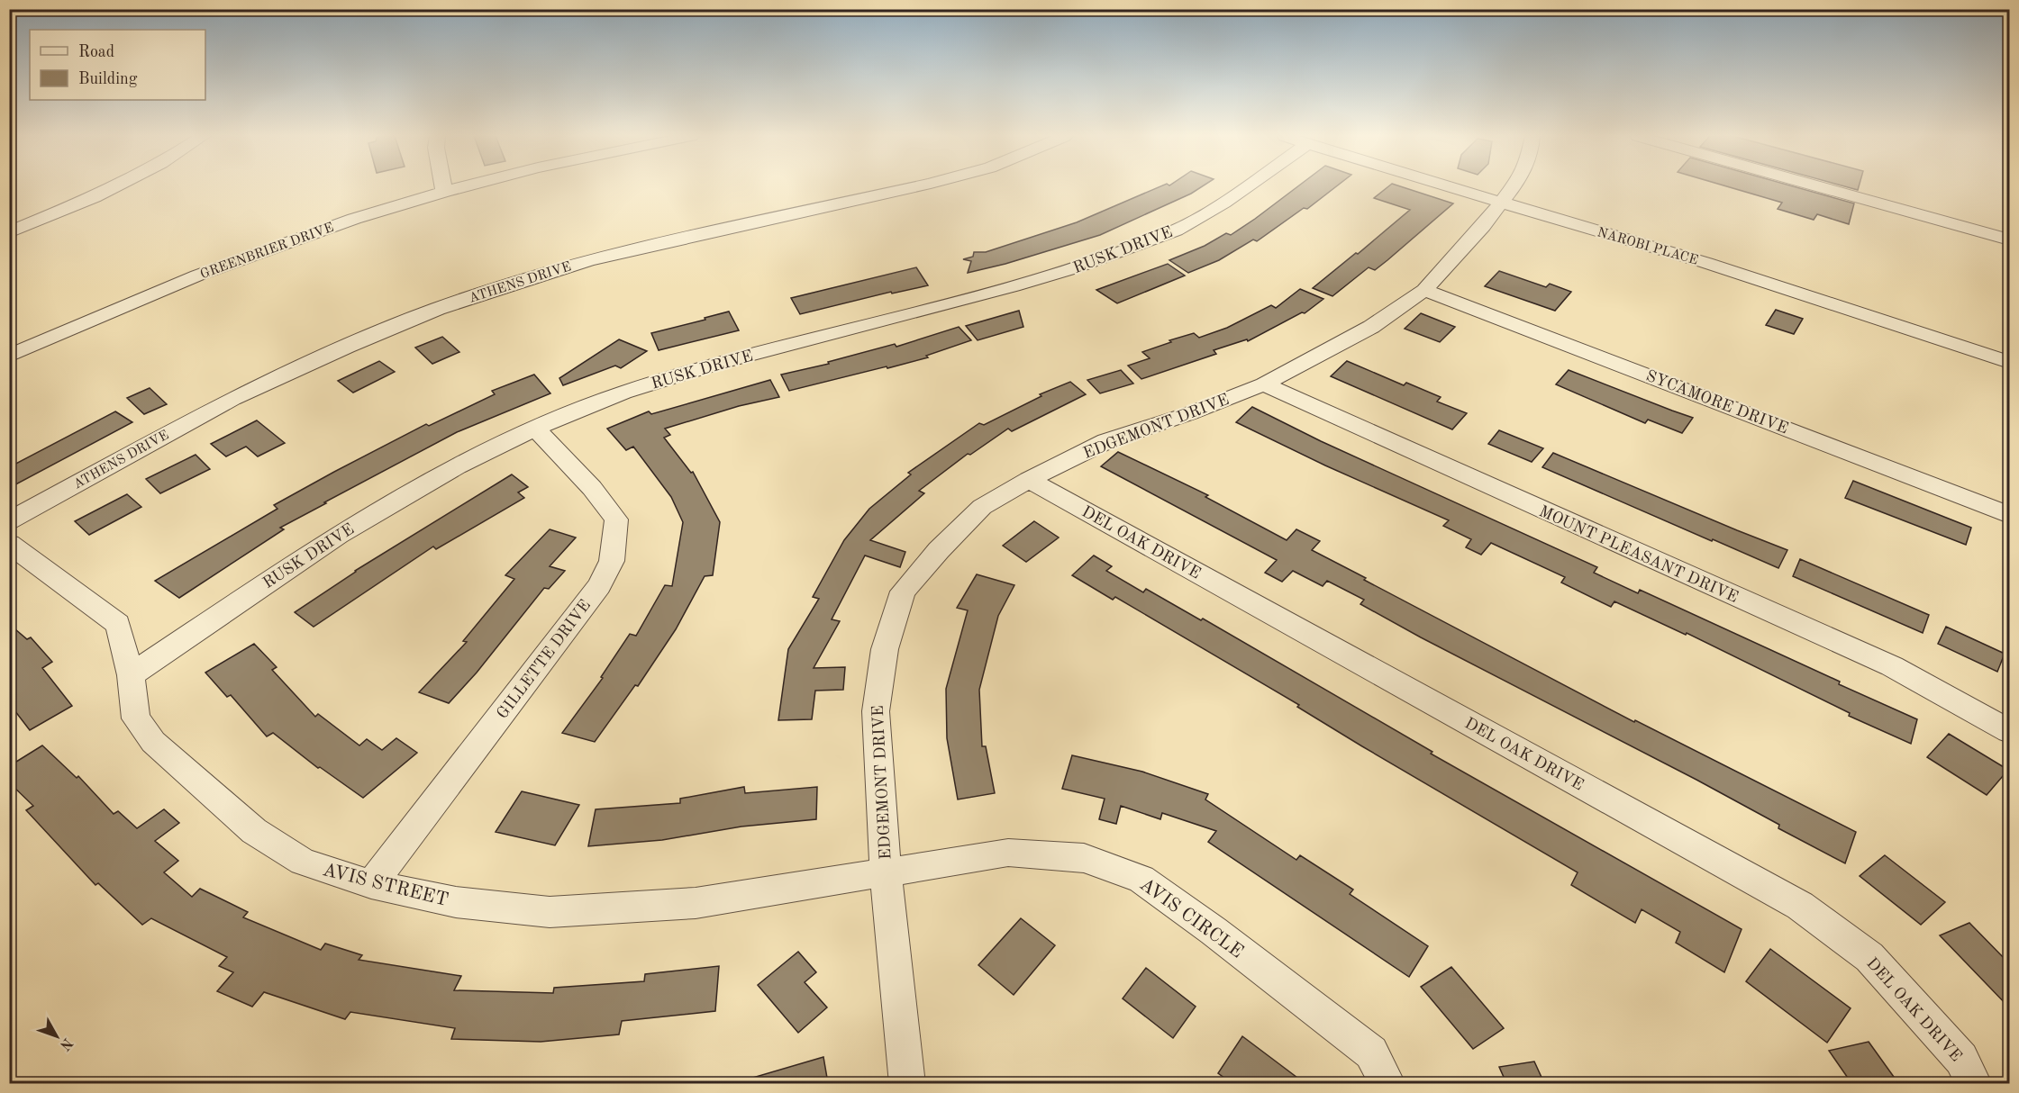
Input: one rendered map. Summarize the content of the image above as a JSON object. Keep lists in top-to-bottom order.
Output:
{
  "streets": {
    "street": [
      "NAROBI PLACE",
      "RUSK DRIVE",
      "GREENBRIER DRIVE",
      "ATHENS DRIVE",
      "SYCAMORE DRIVE",
      "EDGEMONT DRIVE",
      "DEL OAK DRIVE",
      "MOUNT PLEASANT DRIVE",
      "GILLETTE DRIVE",
      "AVIS STREET",
      "AVIS CIRCLE"
    ]
  },
  "crossings": [
    ["NAROBI PLACE", "EDGEMONT DRIVE"],
    ["RUSK DRIVE", "GILLETTE DRIVE"],
    ["RUSK DRIVE", "AVIS STREET"],
    ["SYCAMORE DRIVE", "EDGEMONT DRIVE"],
    ["EDGEMONT DRIVE", "DEL OAK DRIVE"],
    ["EDGEMONT DRIVE", "MOUNT PLEASANT DRIVE"],
    ["EDGEMONT DRIVE", "AVIS STREET"],
    ["EDGEMONT DRIVE", "AVIS CIRCLE"],
    ["GILLETTE DRIVE", "AVIS STREET"],
    ["AVIS STREET", "AVIS CIRCLE"]
  ],
  "legend": ["Road", "Building"],
  "north": "bottom right"
}
